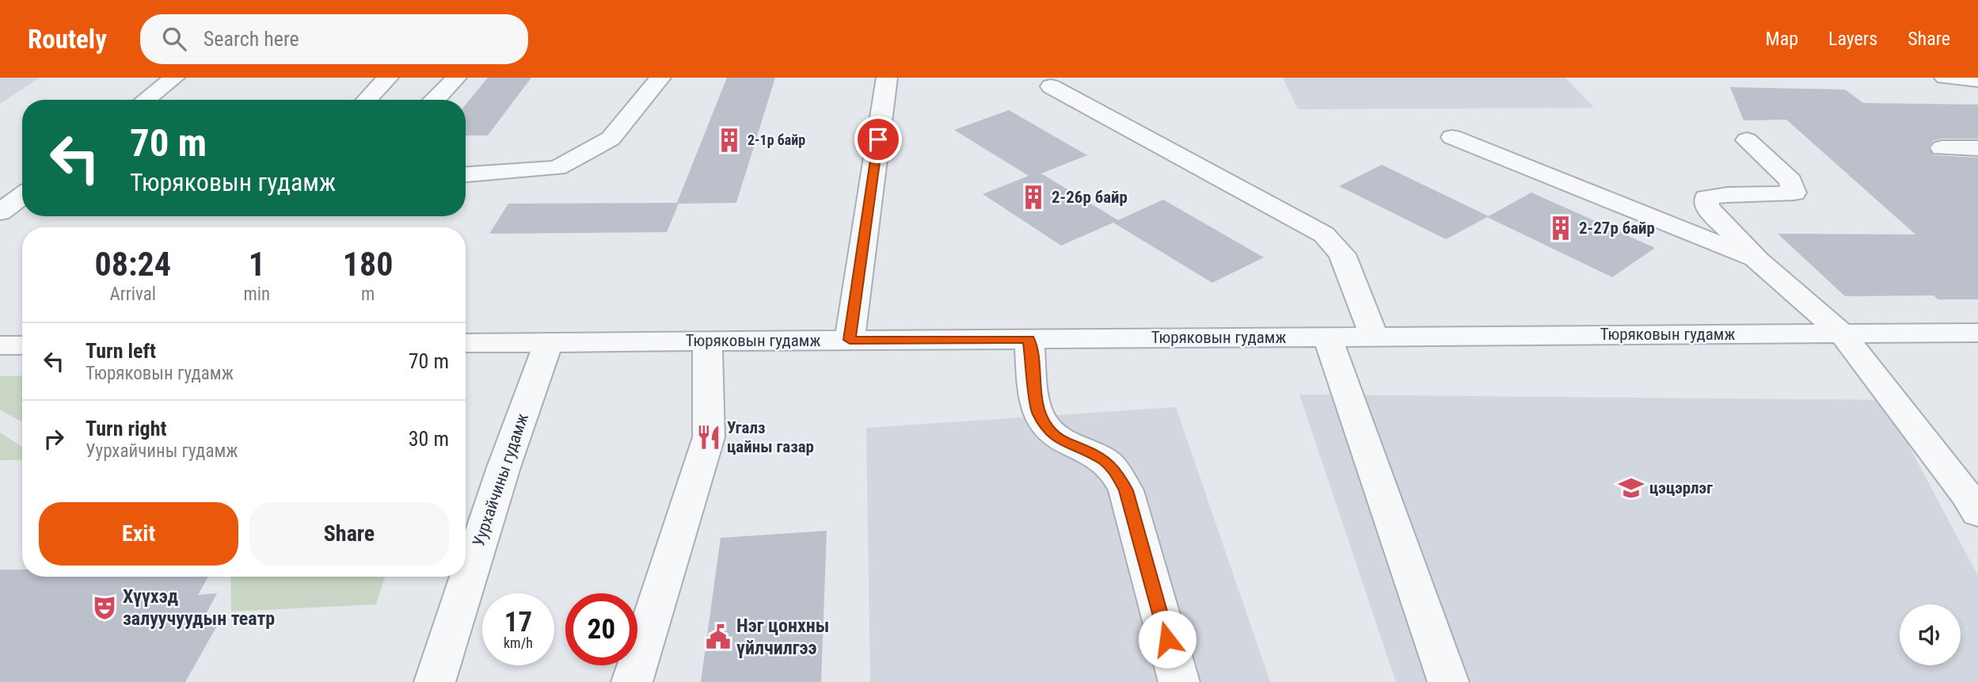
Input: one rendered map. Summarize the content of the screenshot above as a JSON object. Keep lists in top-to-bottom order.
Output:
{
  "streets": {
    "street": ["Тюряковын гудамж", "Уурхайчины гудамж"]
  },
  "crossings": [
    ["Тюряковын гудамж", "Уурхайчины гудамж"]
  ],
  "places": {
    "building": ["2-1р байр", "2-26р байр", "2-27р байр"],
    "restaurant": ["Угалз цайны газар"],
    "school or university": ["цэцэрлэг"],
    "theatre": ["Хүүхэд залуучуудын театр"],
    "public building": ["Нэг цонхны үйлчилгээ"]
  },
  "page": {
    "header": "Routely",
    "search": "Search here",
    "nav": ["Map", "Layers", "Share"],
    "turn": ["70 m", "Тюряковын гудамж"],
    "eta": [
      "08:24",
      "Arrival",
      "1",
      "min",
      "180",
      "m"
    ],
    "list": [
      {
        "name": "Turn left",
        "note": "Тюряковын гудамж",
        "value": "70 m"
      },
      {
        "name": "Turn right",
        "note": "Уурхайчины гудамж",
        "value": "30 m"
      }
    ],
    "buttons": ["Exit", "Share"],
    "speed": "17 km/h",
    "limit": "20"
  }
}
